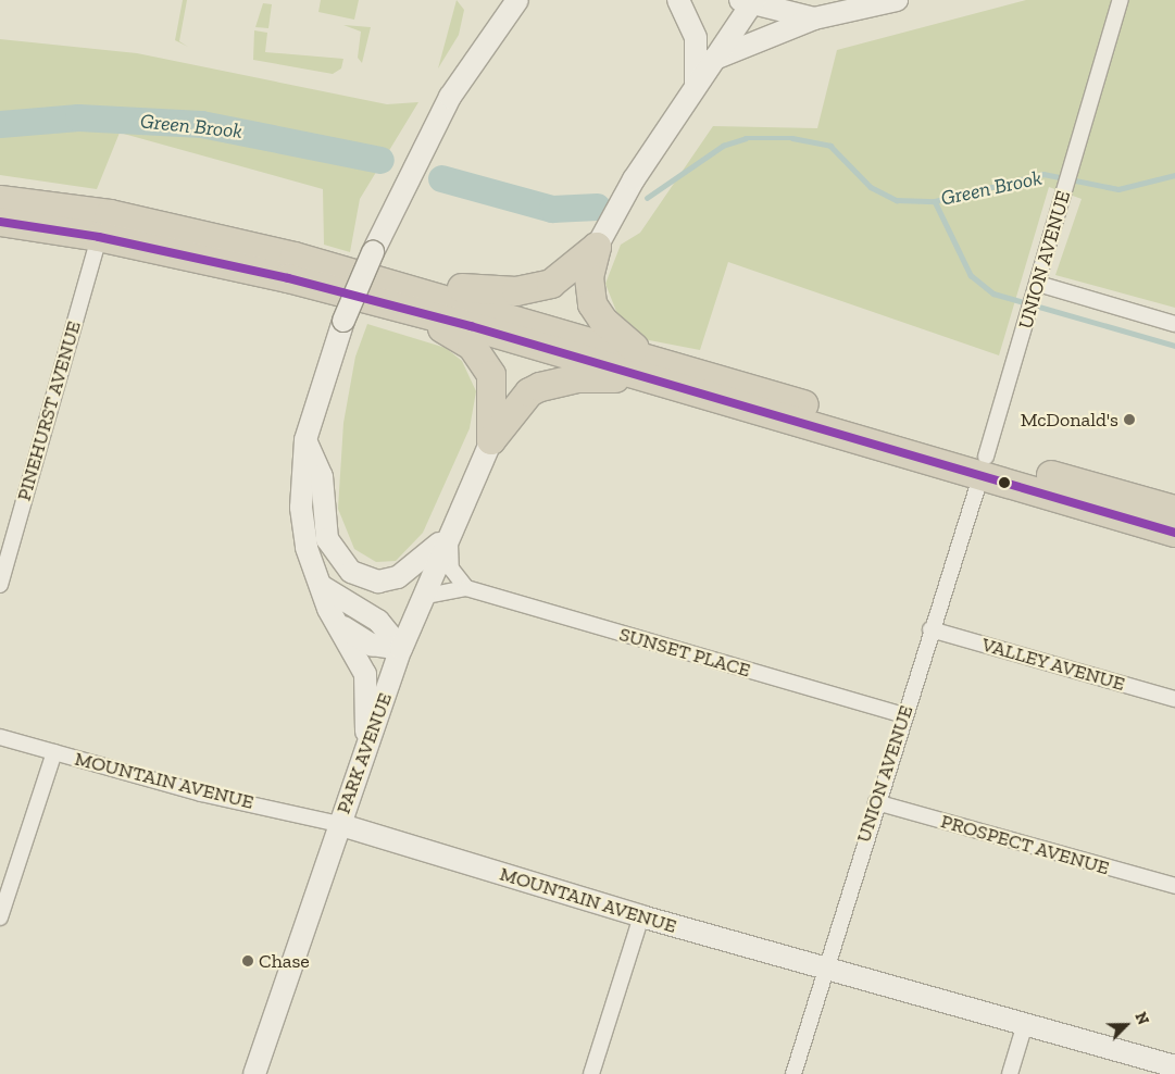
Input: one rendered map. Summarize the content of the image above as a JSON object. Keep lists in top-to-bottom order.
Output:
{
  "streets": {
    "main road": ["PARK AVENUE", "MOUNTAIN AVENUE"],
    "street": [
      "UNION AVENUE",
      "PINEHURST AVENUE",
      "SUNSET PLACE",
      "VALLEY AVENUE",
      "PROSPECT AVENUE"
    ]
  },
  "crossings": [
    ["UNION AVENUE", "SUNSET PLACE"],
    ["UNION AVENUE", "VALLEY AVENUE"],
    ["UNION AVENUE", "MOUNTAIN AVENUE"],
    ["UNION AVENUE", "PROSPECT AVENUE"],
    ["SUNSET PLACE", "PARK AVENUE"],
    ["PARK AVENUE", "MOUNTAIN AVENUE"]
  ],
  "water": ["Green Brook"],
  "places": ["McDonald's", "Chase"],
  "north": "top right"
}
